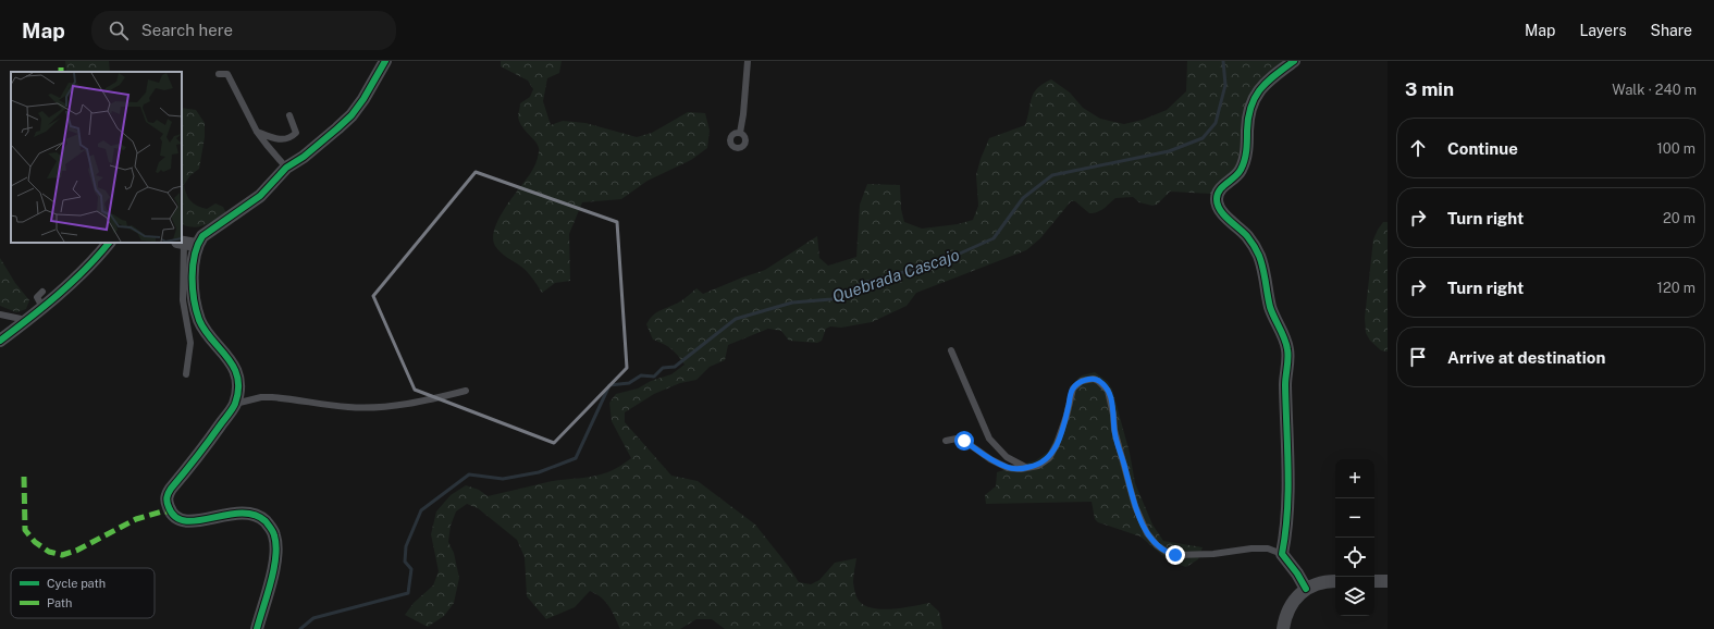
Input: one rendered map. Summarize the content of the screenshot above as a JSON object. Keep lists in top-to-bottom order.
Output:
{
  "water": ["Quebrada Cascajo"],
  "legend": ["Cycle path", "Path"],
  "page": {
    "header": "Map",
    "search": "Search here",
    "nav": ["Map", "Layers", "Share"],
    "heading": ["3 min", "Walk · 240 m"],
    "list": [
      ["Continue", "100 m"],
      ["Turn right", "20 m"],
      ["Turn right", "120 m"],
      "Arrive at destination"
    ],
    "map_buttons": ["+", "−"]
  }
}
